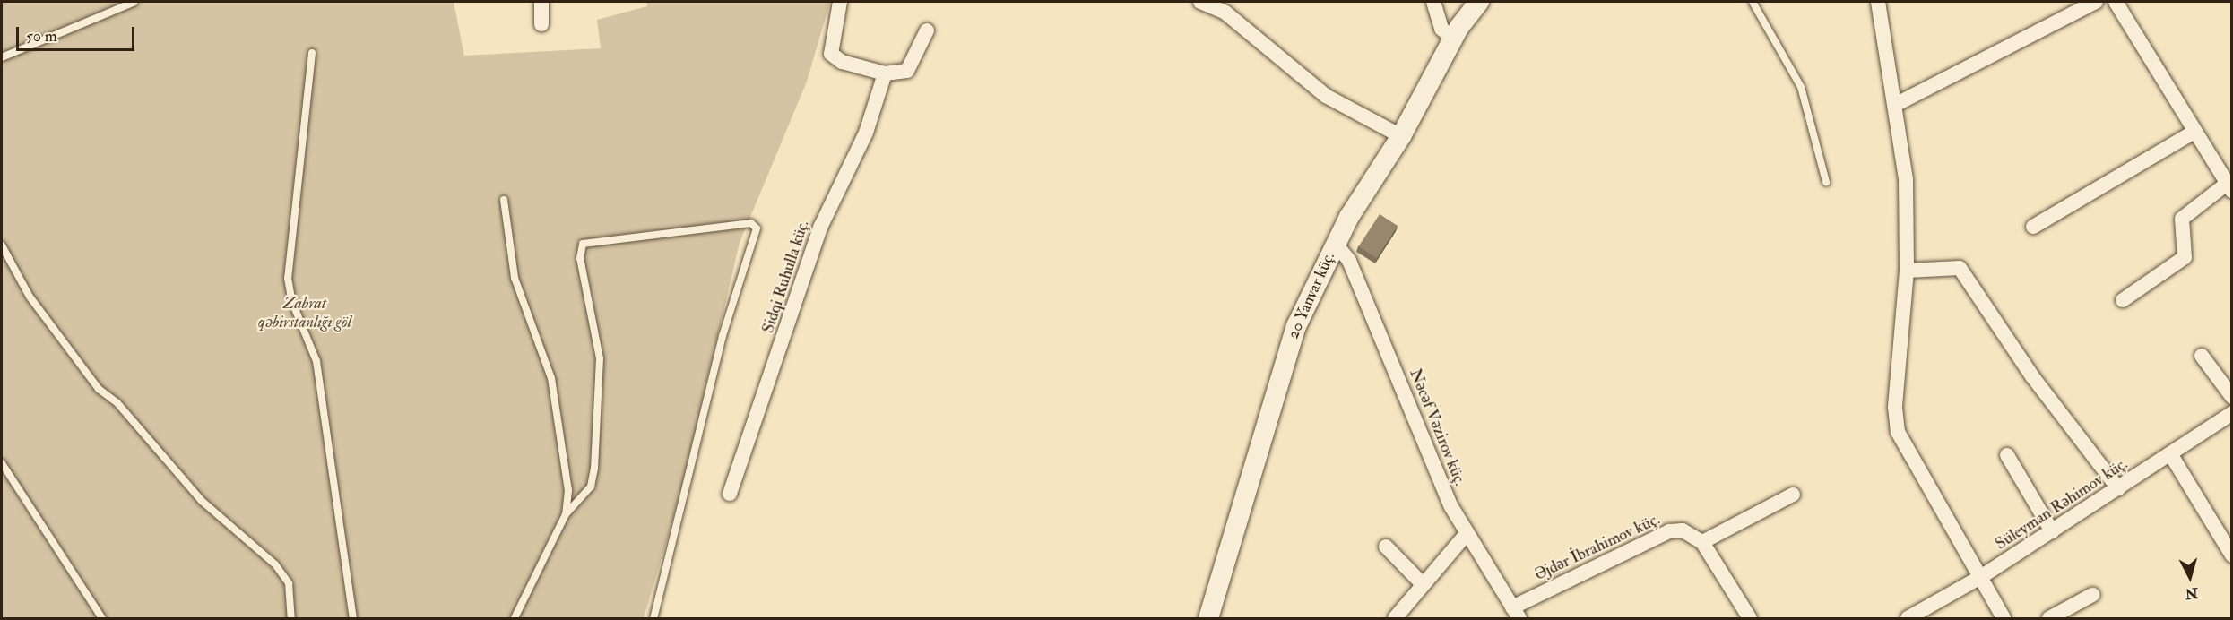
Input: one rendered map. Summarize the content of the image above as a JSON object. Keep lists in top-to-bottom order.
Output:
{
  "streets": {
    "street": [
      "Sidqi Ruhulla küç.",
      "20 Yanvar küç.",
      "Nəcəf Vəzirov küç.",
      "Süleyman Rəhimov küç.",
      "Əjdər İbrahimov küç."
    ]
  },
  "crossings": [
    ["20 Yanvar küç.", "Nəcəf Vəzirov küç."],
    ["Nəcəf Vəzirov küç.", "Əjdər İbrahimov küç."]
  ],
  "parks": ["Zabrat qəbirstanlığı göl"],
  "scale_bar": "50 m",
  "north": "bottom"
}
